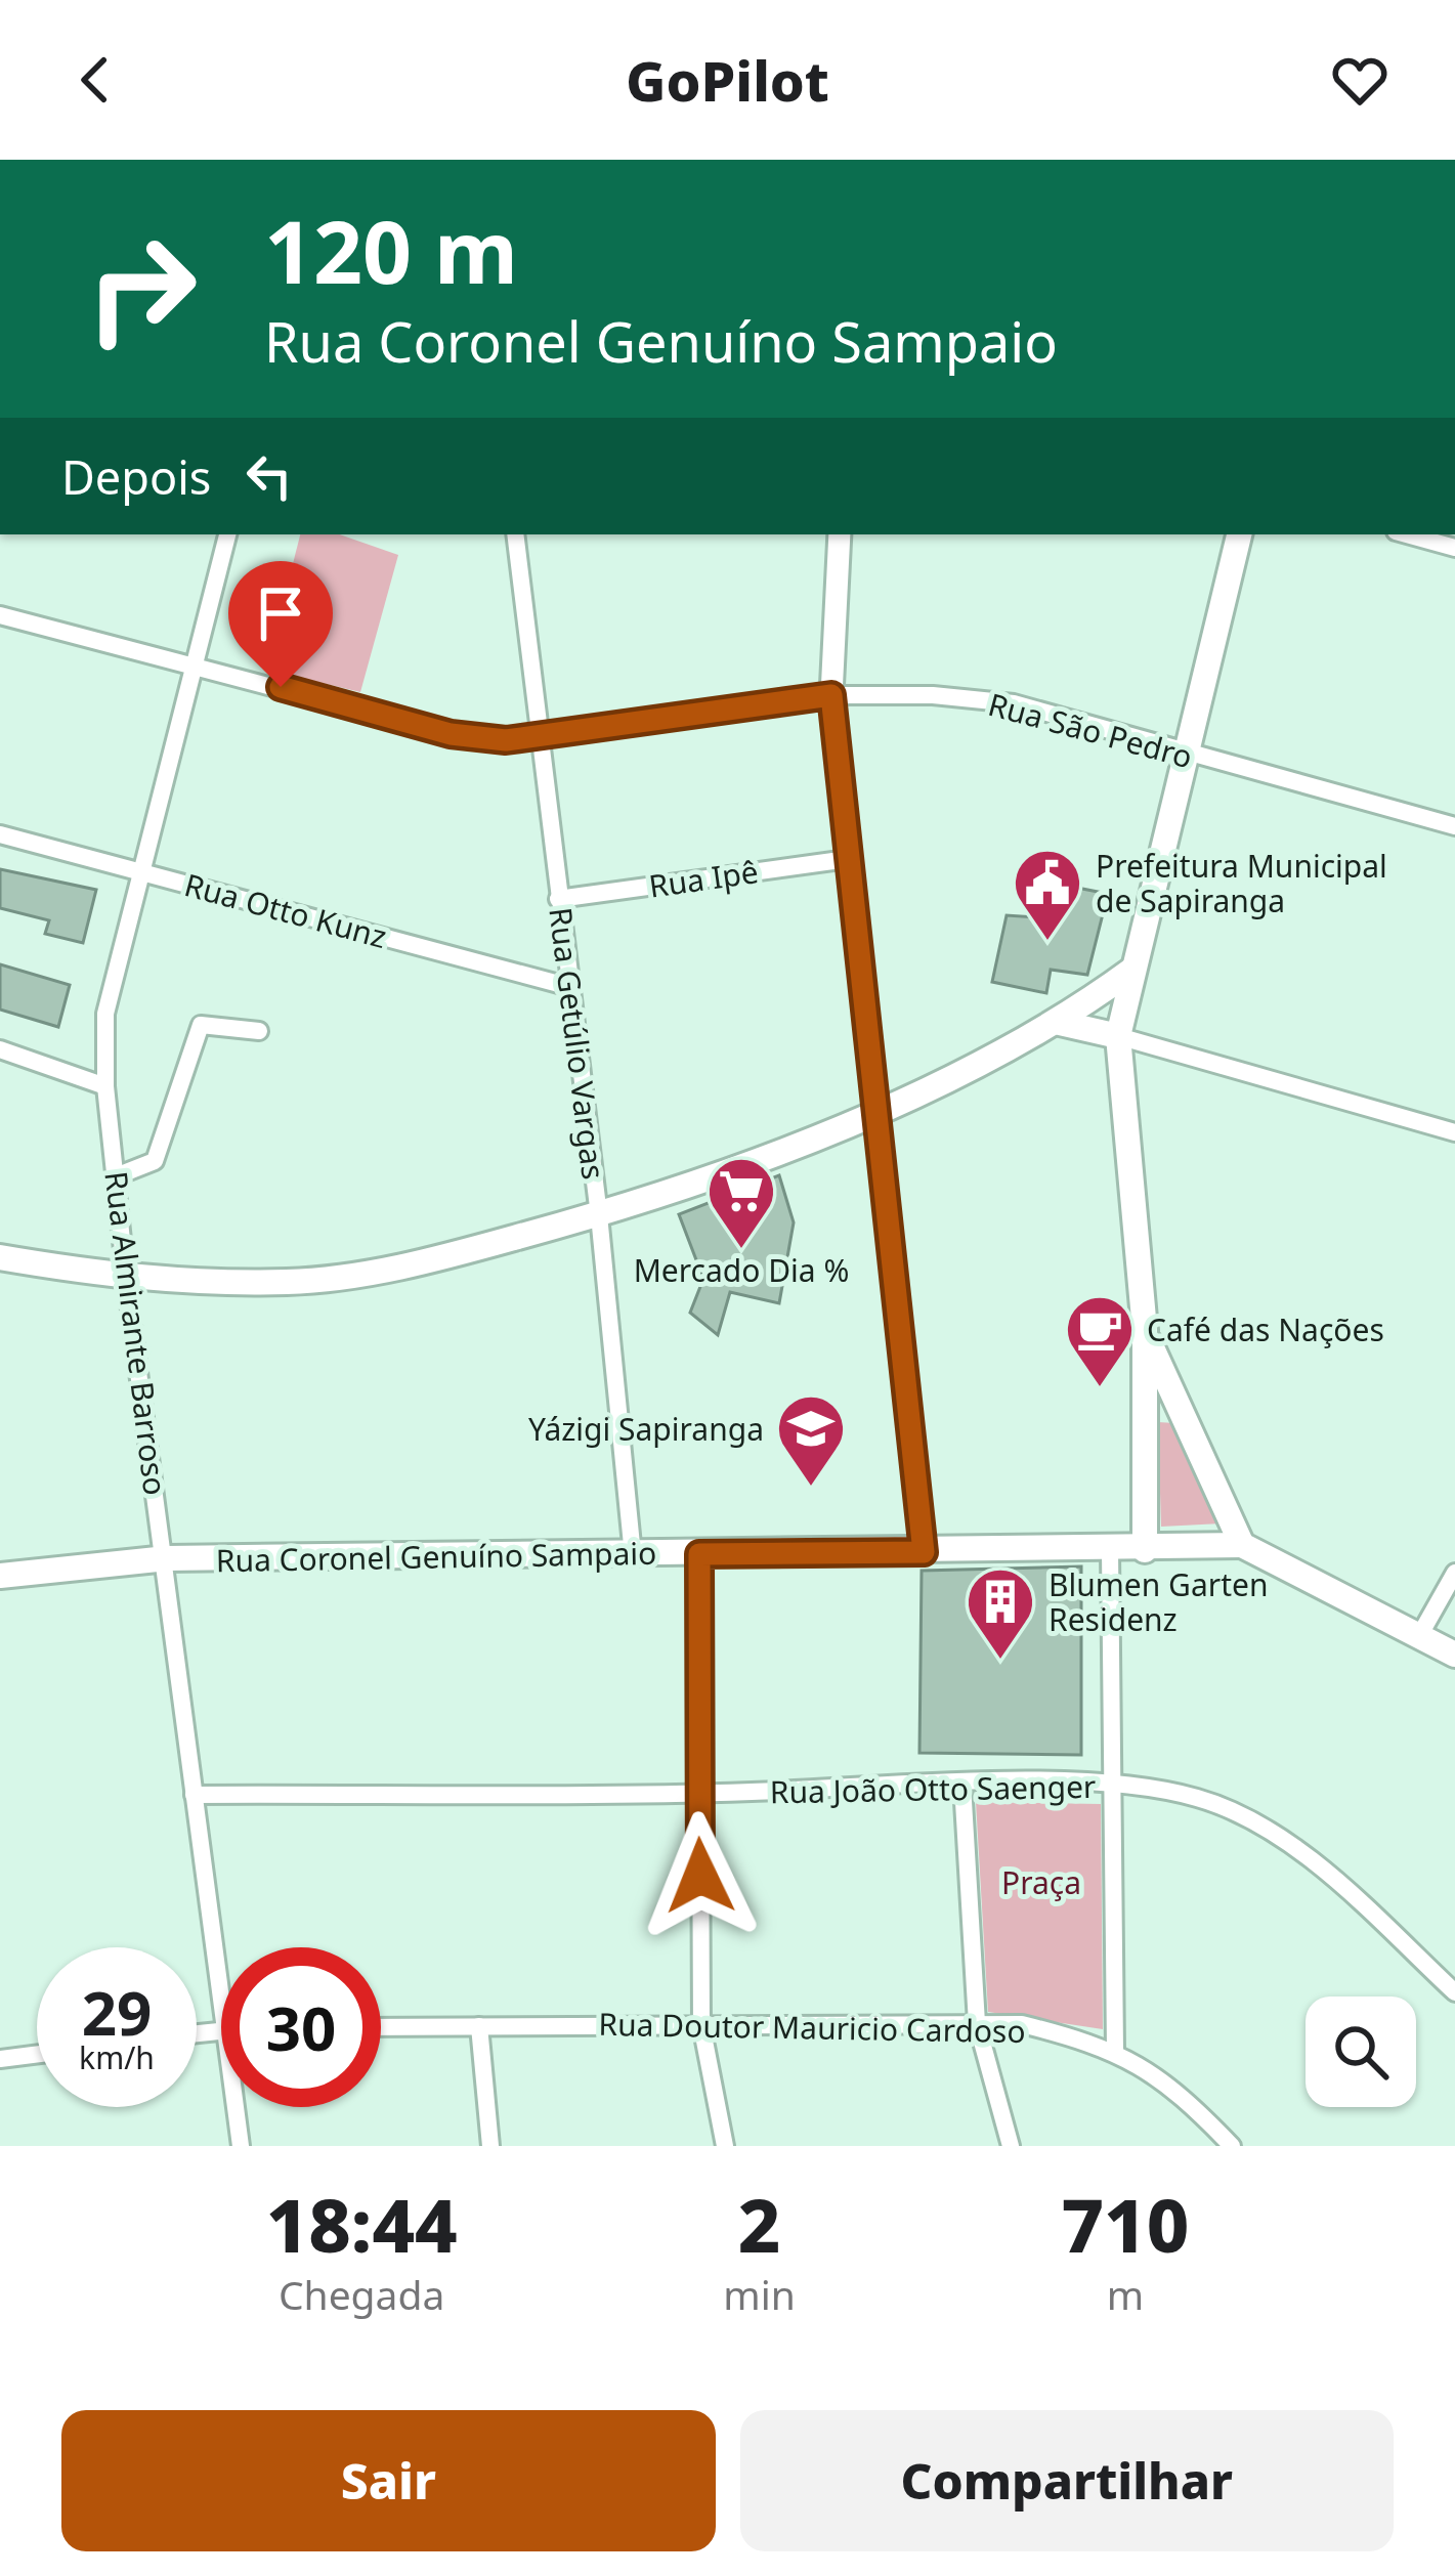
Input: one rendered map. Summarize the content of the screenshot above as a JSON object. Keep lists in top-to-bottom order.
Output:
{
  "streets": {
    "main road": ["Rua Coronel Genuíno Sampaio"],
    "street": [
      "Rua São Pedro",
      "Rua Ipê",
      "Rua Otto Kunz",
      "Rua Getúlio Vargas",
      "Rua Almirante Barroso",
      "Rua João Otto Saenger",
      "Rua Doutor Mauricio Cardoso"
    ]
  },
  "crossings": [
    ["Rua São Pedro", "Rua Getúlio Vargas"],
    ["Rua São Pedro", "Rua Almirante Barroso"],
    ["Rua Ipê", "Rua Getúlio Vargas"],
    ["Rua Otto Kunz", "Rua Getúlio Vargas"],
    ["Rua Otto Kunz", "Rua Almirante Barroso"],
    ["Rua Getúlio Vargas", "Rua Coronel Genuíno Sampaio"],
    ["Rua Almirante Barroso", "Rua Coronel Genuíno Sampaio"],
    ["Rua Almirante Barroso", "Rua João Otto Saenger"]
  ],
  "parks": ["Praça"],
  "places": {
    "public building": ["Prefeitura Municipal de Sapiranga"],
    "supermarket": ["Mercado Dia %"],
    "cafe": ["Café das Nações"],
    "school or university": ["Yázigi Sapiranga"],
    "building": ["Blumen Garten Residenz"]
  },
  "page": {
    "header": "GoPilot",
    "turn": ["120 m", "Rua Coronel Genuíno Sampaio"],
    "then": "Depois",
    "speed": "29 km/h",
    "limit": "30",
    "eta": [
      "18:44",
      "Chegada",
      "2",
      "min",
      "710",
      "m"
    ],
    "buttons": ["Sair", "Compartilhar"]
  }
}
